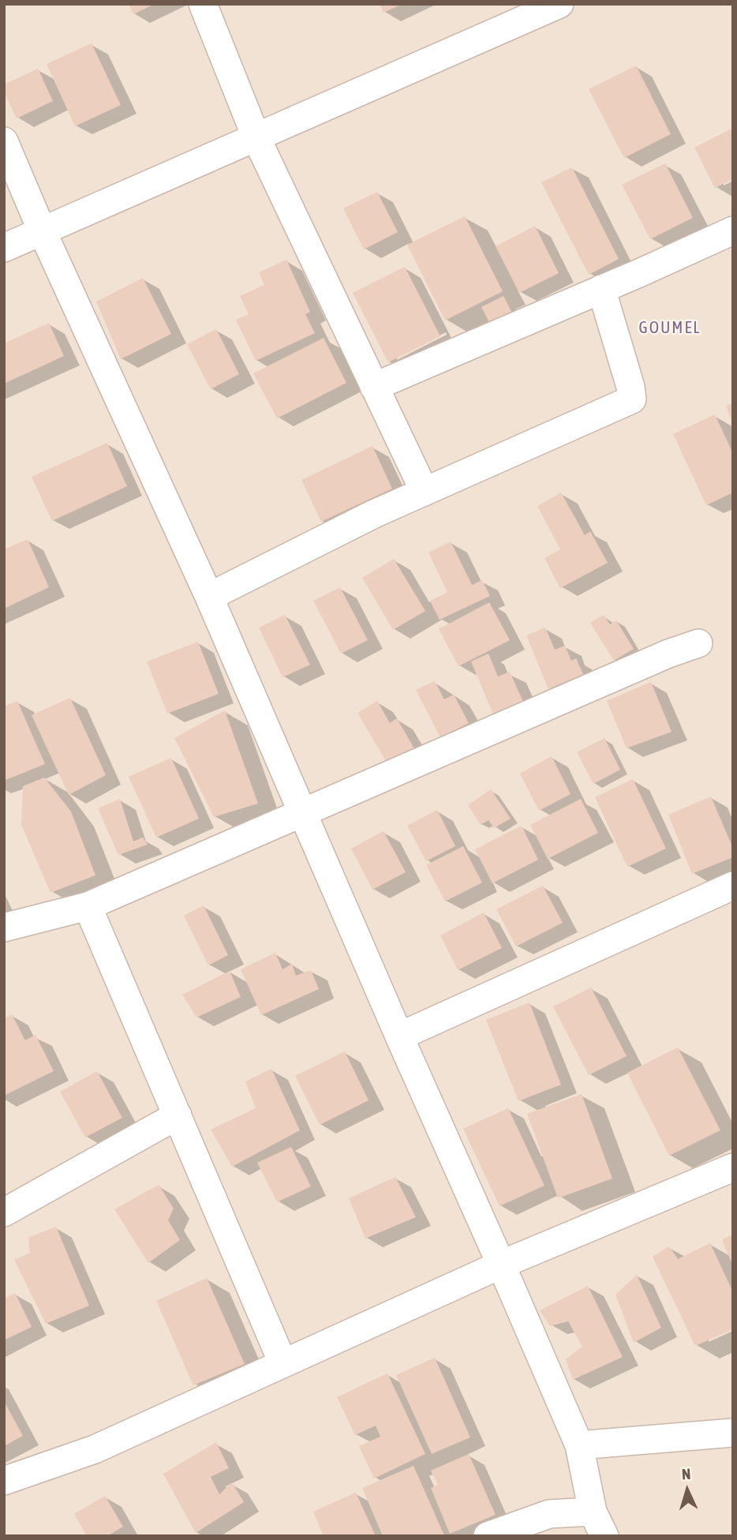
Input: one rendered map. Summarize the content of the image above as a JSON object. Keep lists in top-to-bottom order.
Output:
{
  "districts": ["GOUMEL"],
  "north": "top"
}
